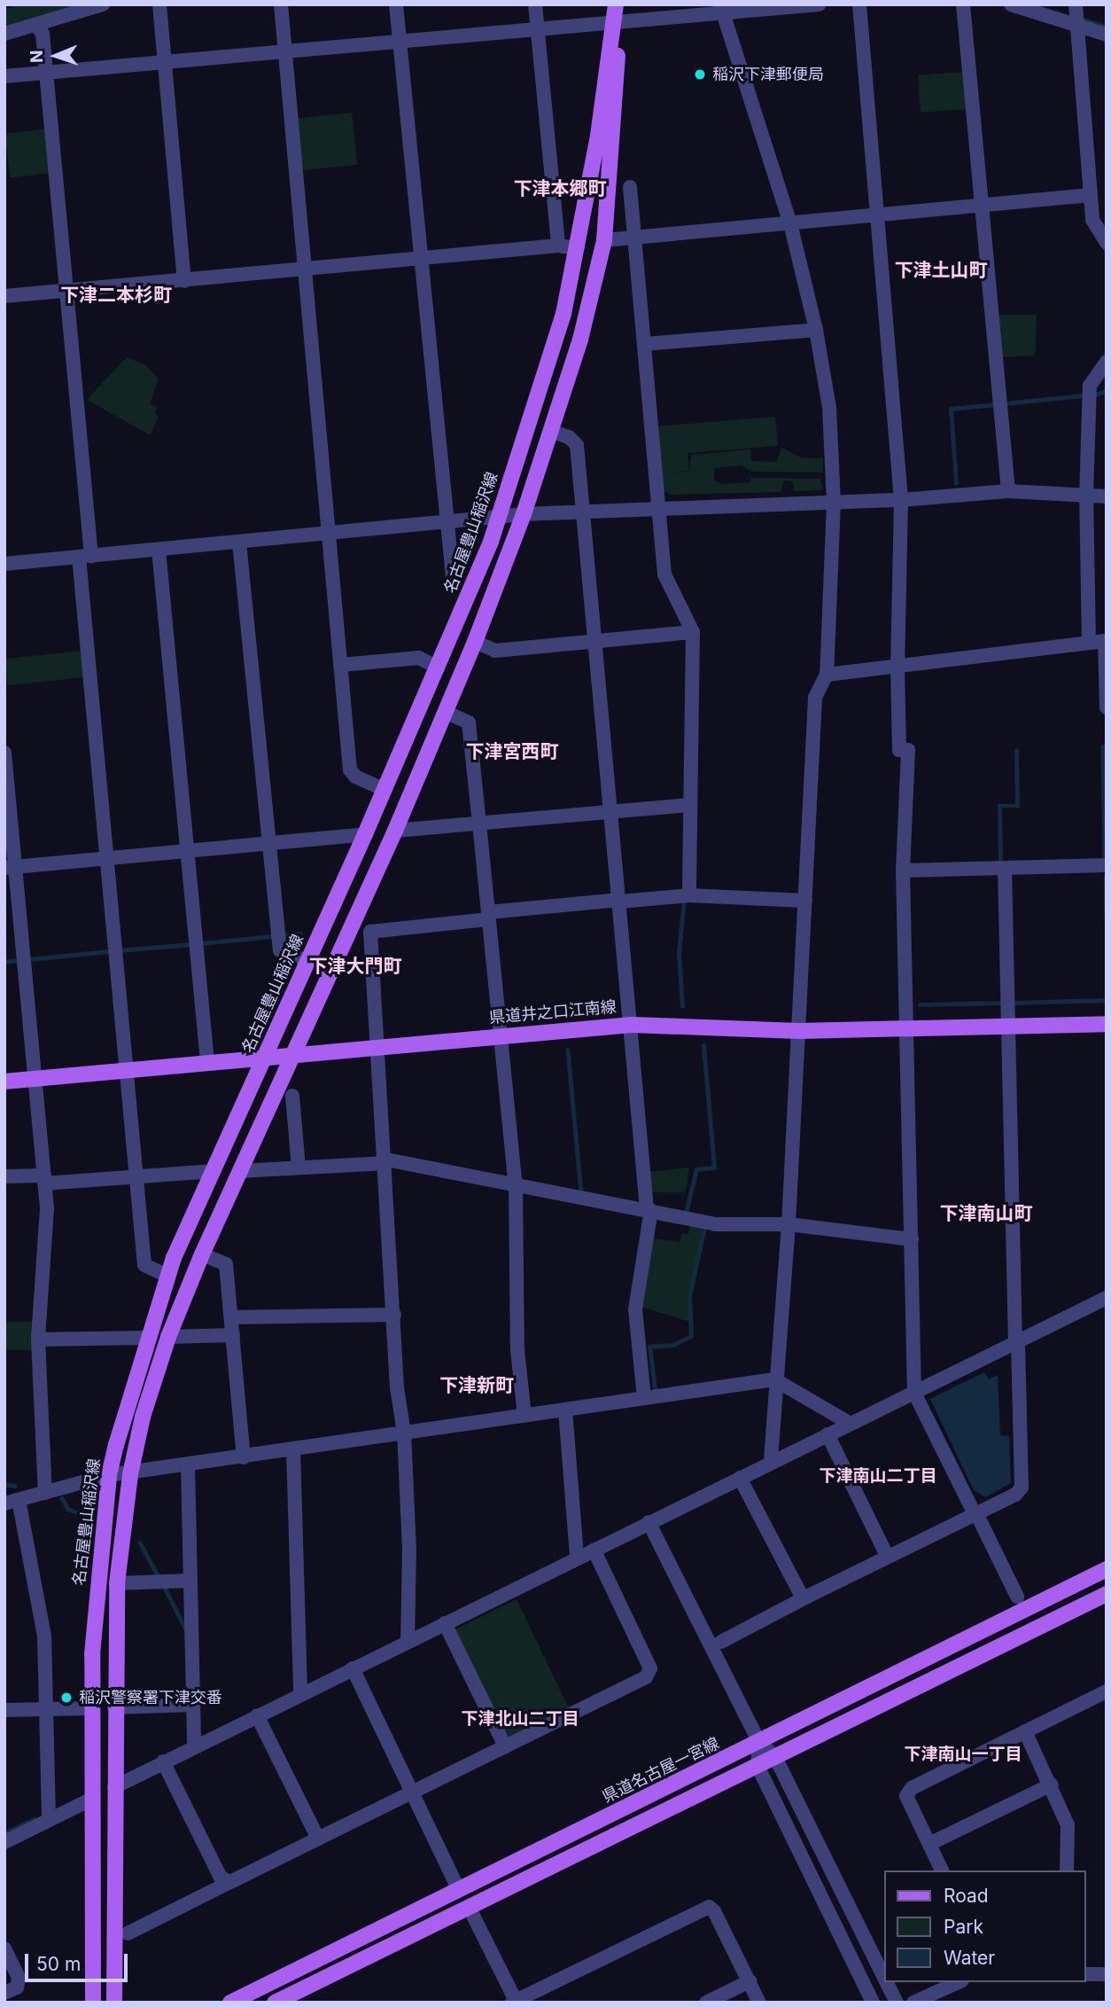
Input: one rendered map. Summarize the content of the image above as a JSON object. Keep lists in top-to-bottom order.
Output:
{
  "streets": {
    "main road": ["名古屋豊山稲沢線", "県道井之口江南線", "県道名古屋一宮線"]
  },
  "crossings": [
    ["名古屋豊山稲沢線", "県道井之口江南線"]
  ],
  "districts": [
    "下津本郷町",
    "下津土山町",
    "下津二本杉町",
    "下津宮西町",
    "下津大門町",
    "下津南山町",
    "下津新町",
    "下津南山二丁目",
    "下津北山二丁目",
    "下津南山一丁目"
  ],
  "places": ["稲沢下津郵便局", "稲沢警察署下津交番"],
  "legend": ["Road", "Park", "Water"],
  "scale_bar": "50 m",
  "north": "left"
}
